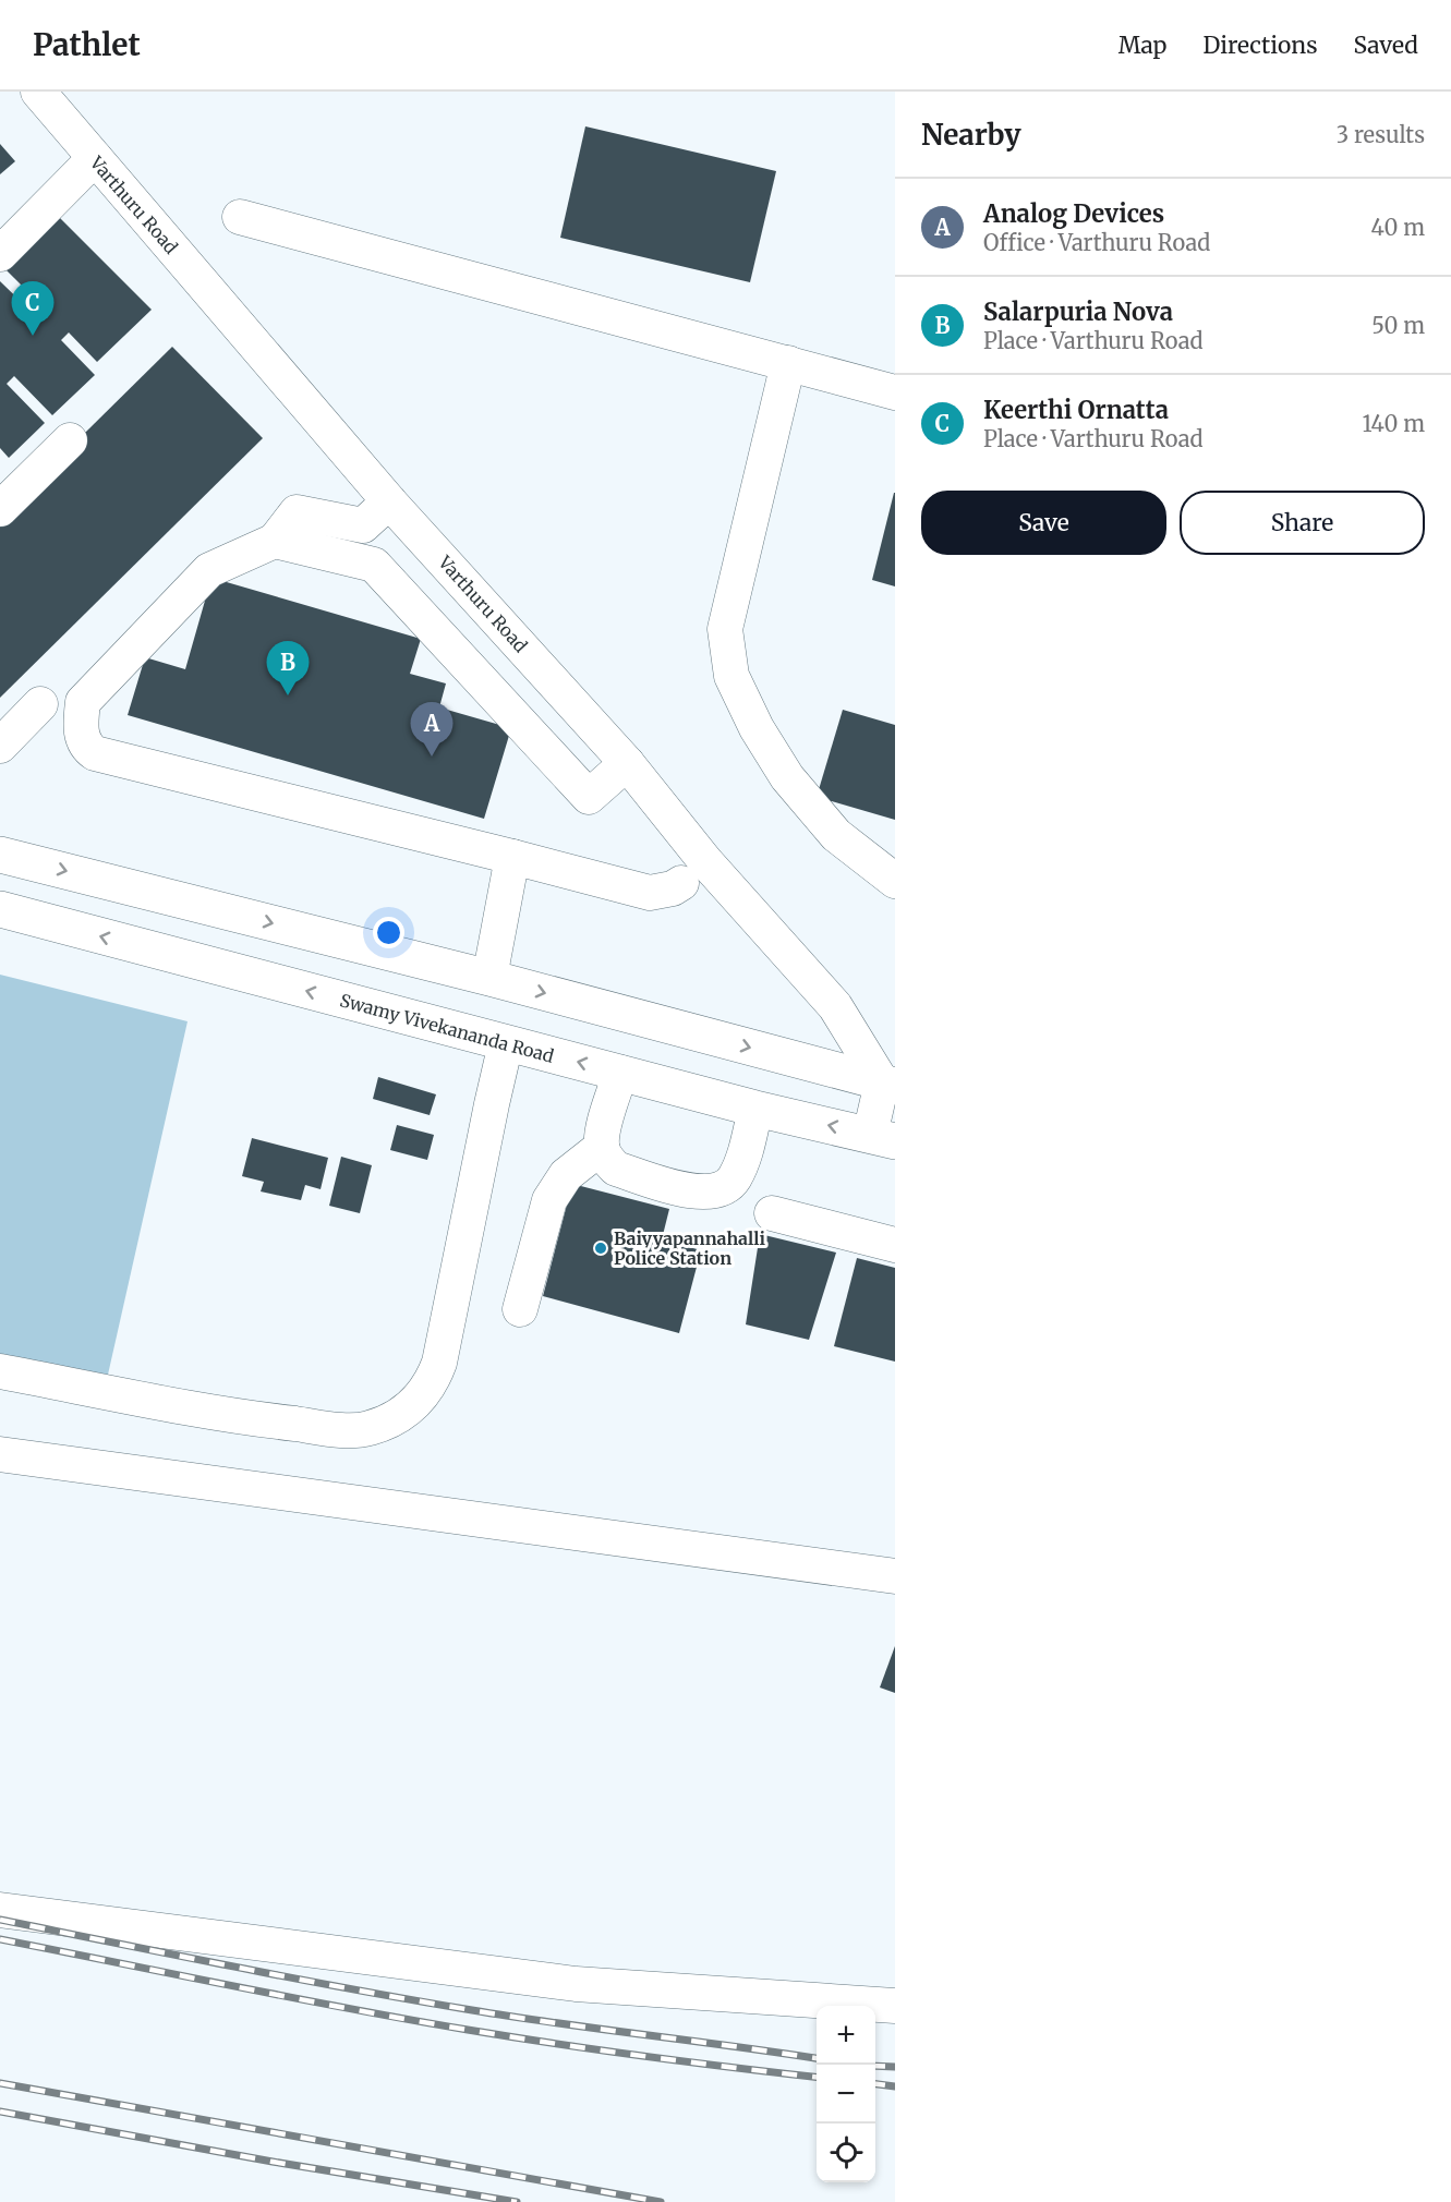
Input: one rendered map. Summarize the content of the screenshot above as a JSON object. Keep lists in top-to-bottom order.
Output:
{
  "streets": {
    "main road": ["Swamy Vivekananda Road"],
    "street": ["Varthuru Road"]
  },
  "places": ["Baiyyapannahalli Police Station"],
  "page": {
    "header": "Pathlet",
    "nav": ["Map", "Directions", "Saved"],
    "heading": ["Nearby", "3 results"],
    "list": [
      {
        "mark": "A",
        "name": "Analog Devices",
        "note": "Office · Varthuru Road",
        "value": "40 m"
      },
      {
        "mark": "B",
        "name": "Salarpuria Nova",
        "note": "Place · Varthuru Road",
        "value": "50 m"
      },
      {
        "mark": "C",
        "name": "Keerthi Ornatta",
        "note": "Place · Varthuru Road",
        "value": "140 m"
      }
    ],
    "pins": ["C", "B", "A"],
    "buttons": ["Save", "Share"],
    "map_buttons": ["+", "−"]
  }
}
